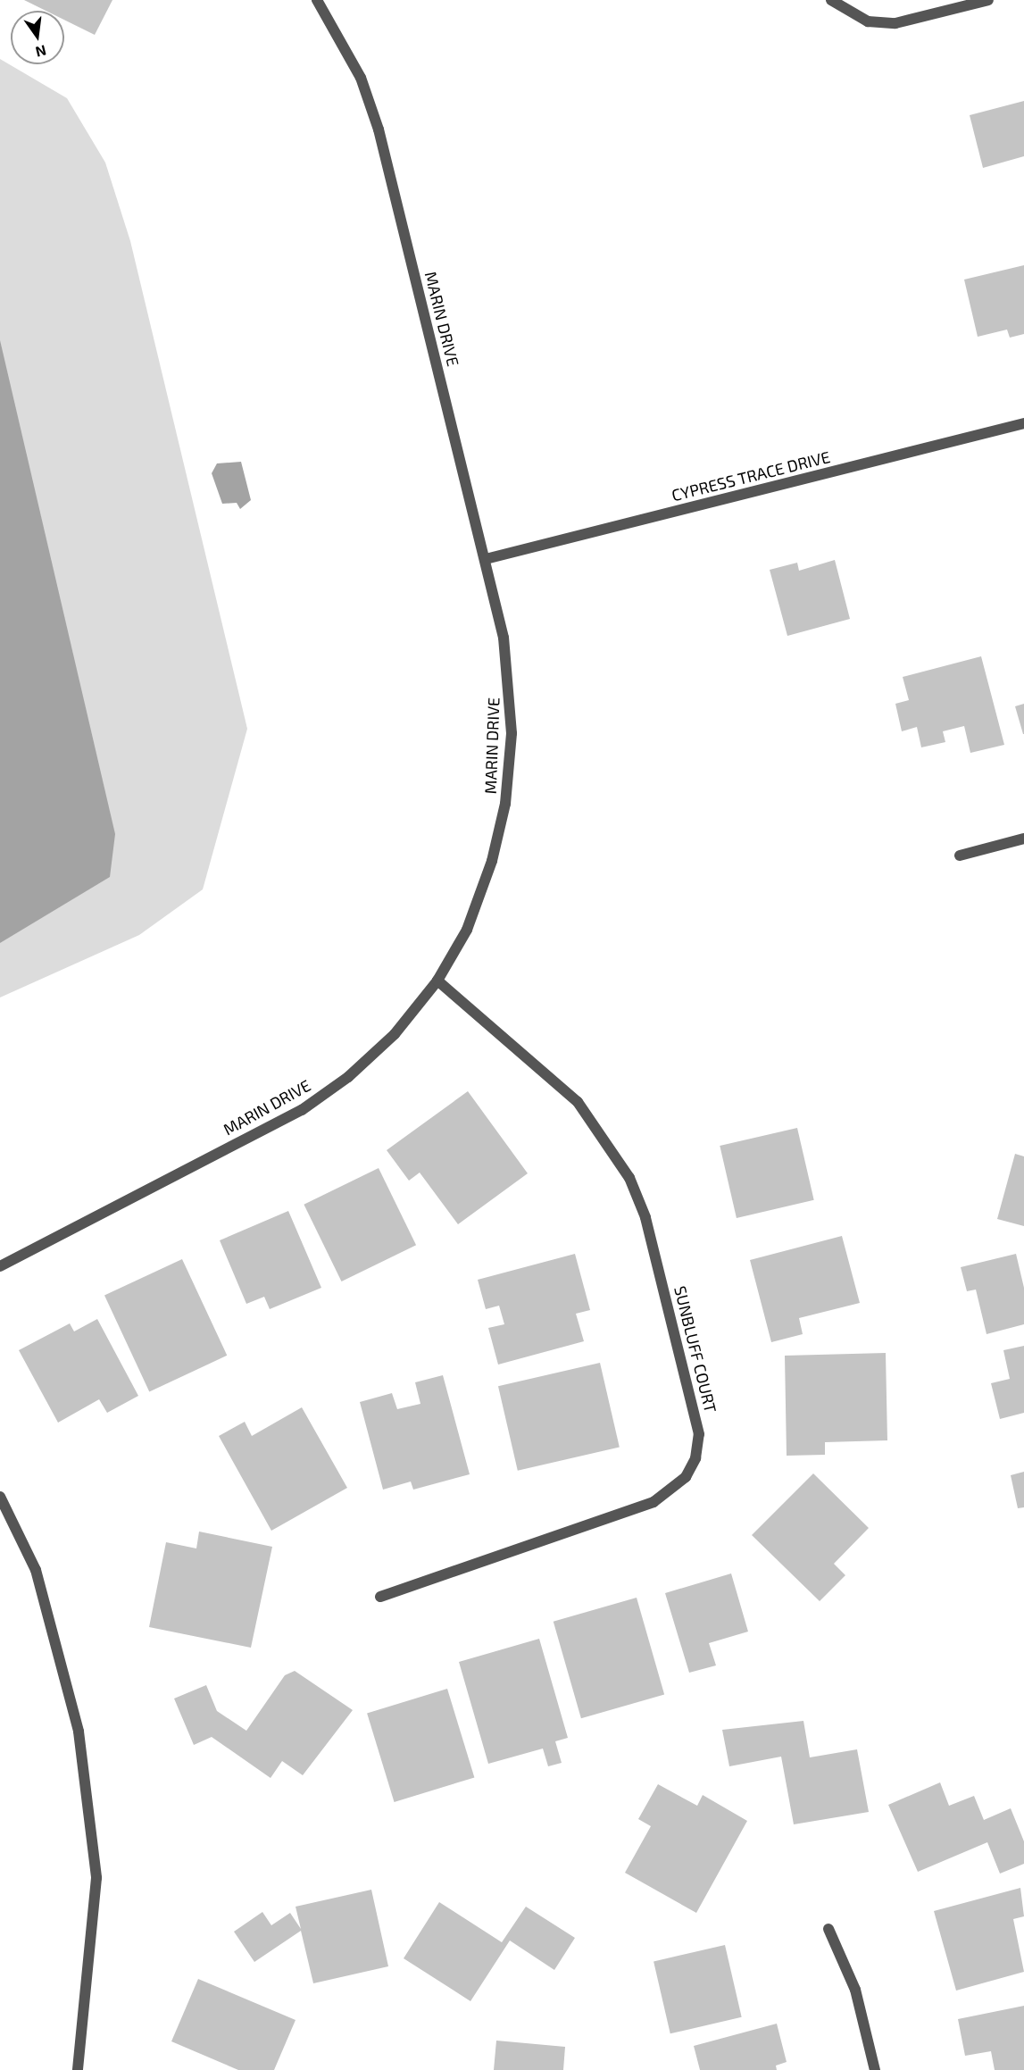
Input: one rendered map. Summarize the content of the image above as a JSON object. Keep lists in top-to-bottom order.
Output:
{
  "streets": {
    "street": ["MARIN DRIVE", "CYPRESS TRACE DRIVE", "SUNBLUFF COURT"]
  },
  "crossings": [
    ["MARIN DRIVE", "CYPRESS TRACE DRIVE"],
    ["MARIN DRIVE", "SUNBLUFF COURT"]
  ],
  "north": "bottom"
}
